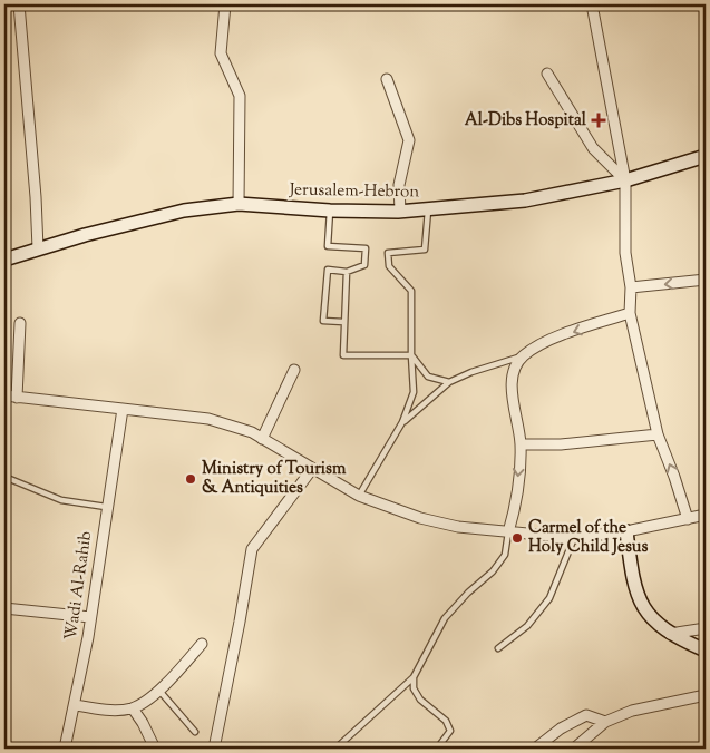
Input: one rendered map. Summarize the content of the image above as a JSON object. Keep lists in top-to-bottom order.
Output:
{
  "streets": {
    "main road": ["Jerusalem-Hebron"],
    "street": ["Wadi Al-Rahib"]
  },
  "places": {
    "health": ["Al-Dibs Hospital"],
    "other": ["Ministry of Tourism & Antiquities", "Carmel of the Holy Child Jesus"]
  }
}
